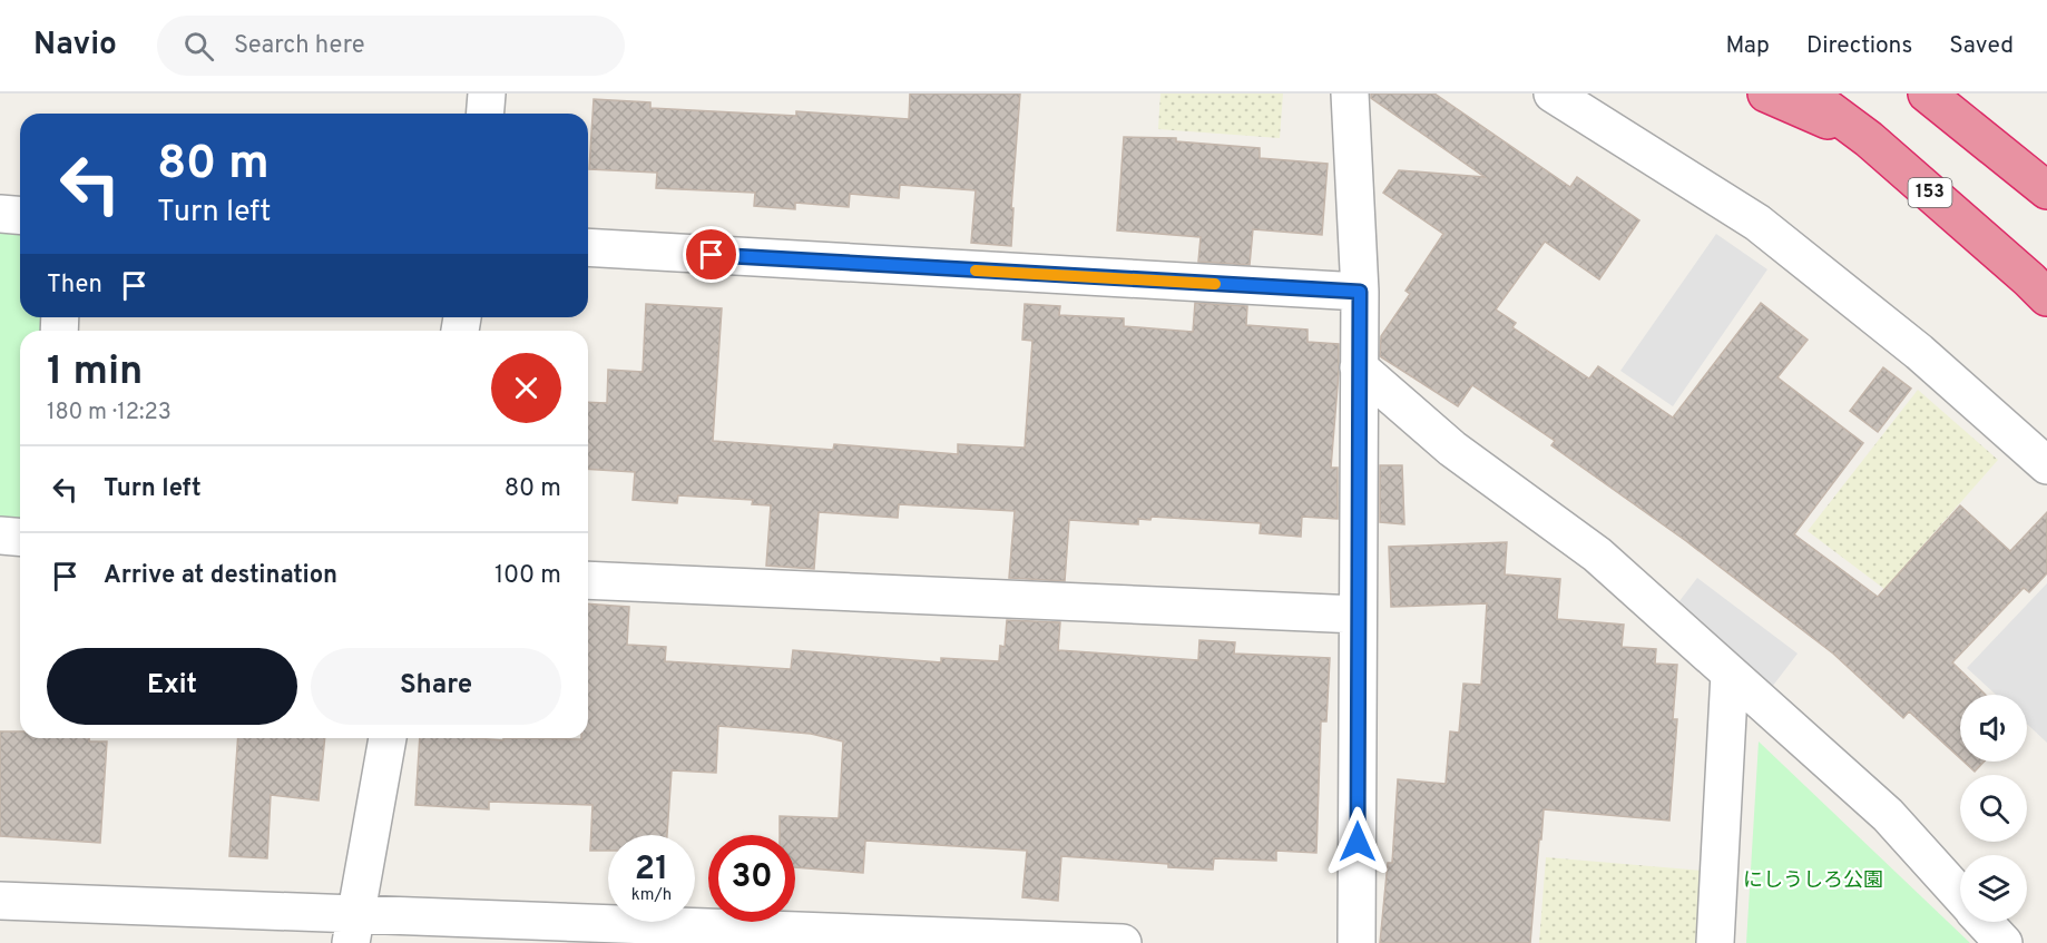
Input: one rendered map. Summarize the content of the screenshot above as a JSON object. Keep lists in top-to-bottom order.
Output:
{
  "streets": {
    "highway": ["153"]
  },
  "parks": ["にしうしろ公園"],
  "page": {
    "header": "Navio",
    "search": "Search here",
    "nav": ["Map", "Directions", "Saved"],
    "turn": ["80 m", "Turn left"],
    "then": "Then",
    "heading": ["1 min", "180 m · 12:23"],
    "list": [
      {
        "name": "Turn left",
        "value": "80 m"
      },
      {
        "name": "Arrive at destination",
        "value": "100 m"
      }
    ],
    "buttons": ["Exit", "Share"],
    "speed": "21 km/h",
    "limit": "30"
  }
}
